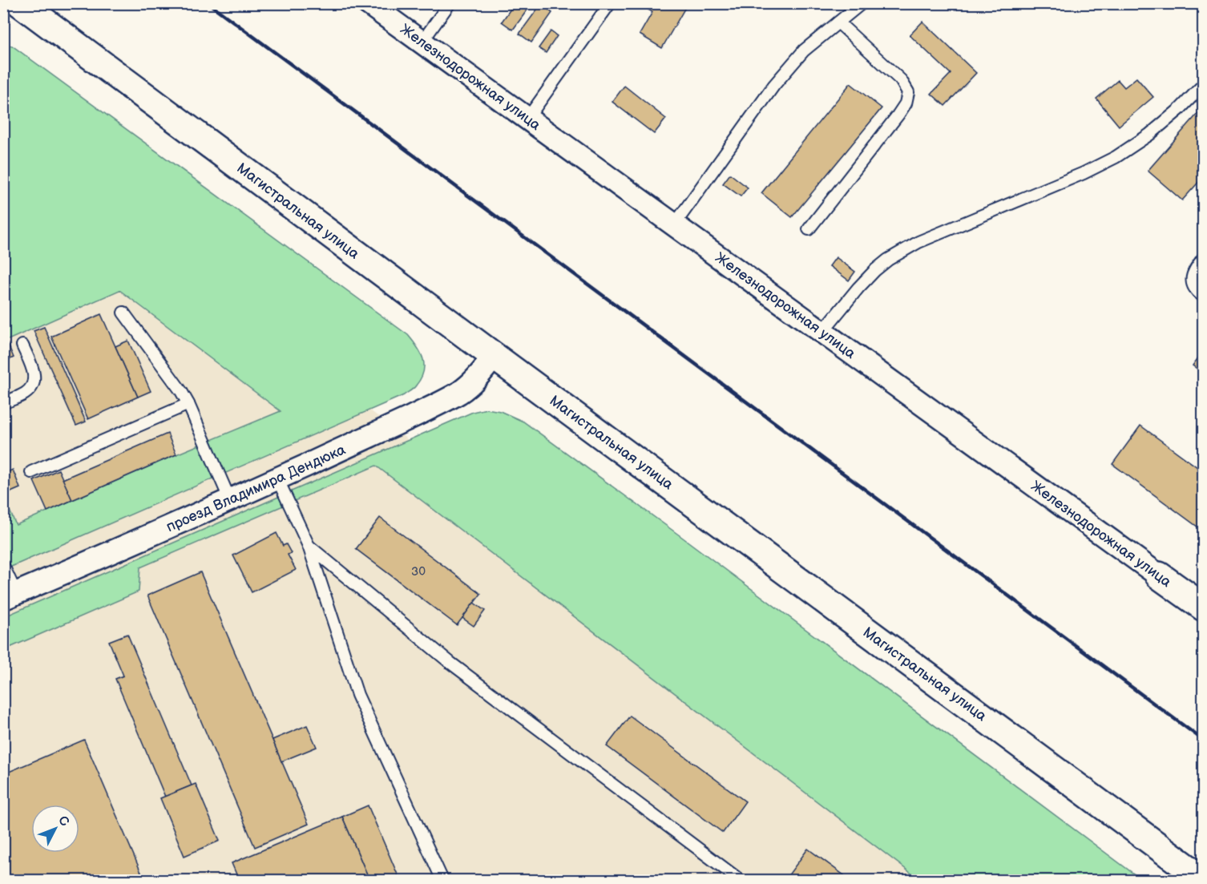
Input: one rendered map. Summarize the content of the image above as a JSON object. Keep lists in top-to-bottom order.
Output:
{
  "streets": {
    "main road": ["Железнодорожная улица", "Магистральная улица"],
    "street": ["проезд Владимира Дендюка"]
  },
  "crossings": [
    ["Магистральная улица", "проезд Владимира Дендюка"]
  ],
  "house_numbers": ["30"],
  "north": "top right"
}
